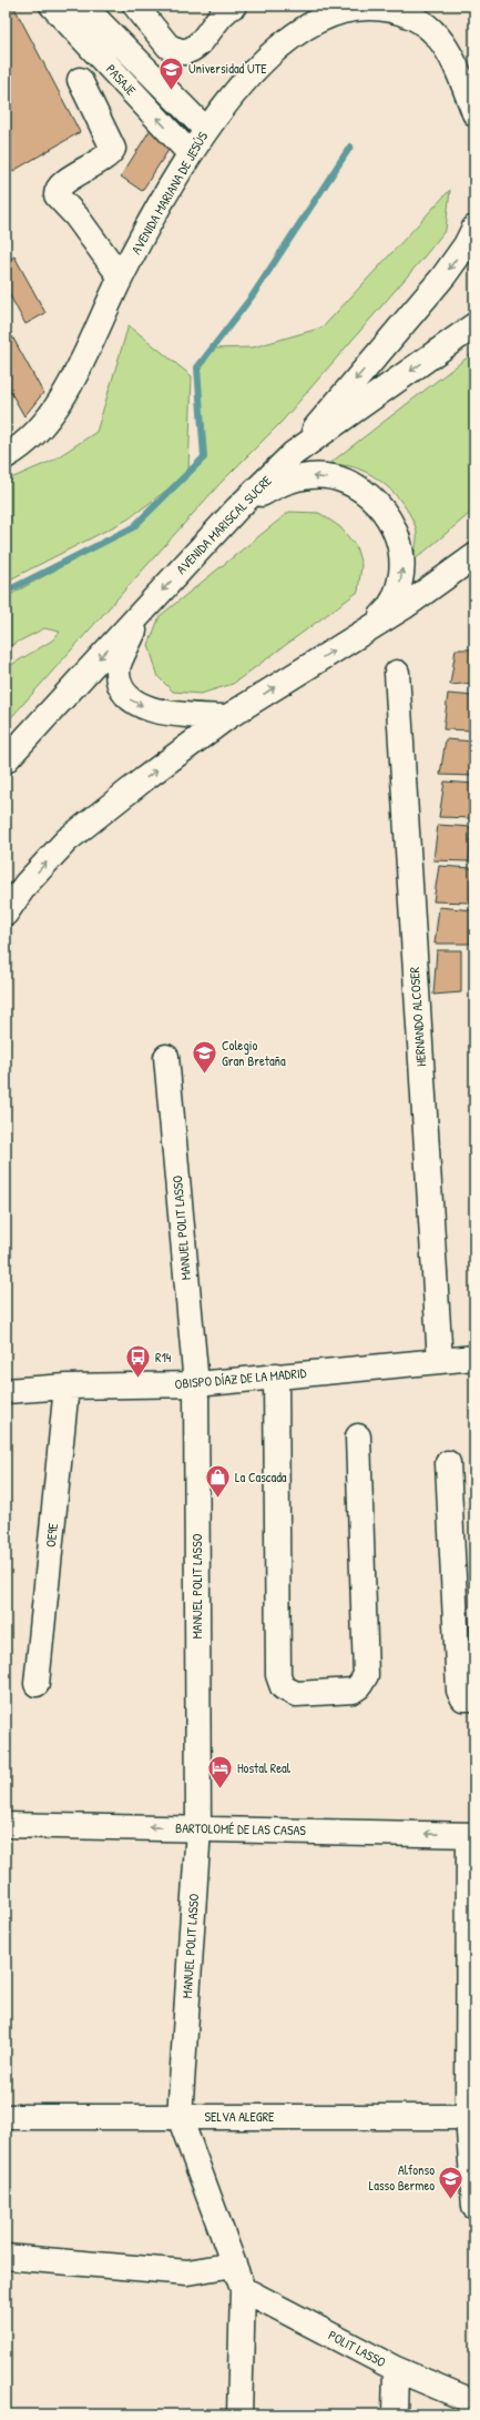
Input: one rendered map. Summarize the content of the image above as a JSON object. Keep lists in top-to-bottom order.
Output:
{
  "streets": {
    "street": [
      "PASAJE",
      "AVENIDA MARIANA DE JESÚS",
      "AVENIDA MARISCAL SUCRE",
      "HERNANDO ALCOSER",
      "MANUEL POLIT LASSO",
      "OBISPO DÍAZ DE LA MADRID",
      "OE9E",
      "BARTOLOMÉ DE LAS CASAS",
      "SELVA ALEGRE",
      "POLIT LASSO"
    ]
  },
  "crossings": [
    ["PASAJE", "AVENIDA MARIANA DE JESÚS"],
    ["HERNANDO ALCOSER", "OBISPO DÍAZ DE LA MADRID"],
    ["MANUEL POLIT LASSO", "OBISPO DÍAZ DE LA MADRID"],
    ["MANUEL POLIT LASSO", "BARTOLOMÉ DE LAS CASAS"],
    ["MANUEL POLIT LASSO", "SELVA ALEGRE"],
    ["OBISPO DÍAZ DE LA MADRID", "OE9E"]
  ],
  "one_way": ["BARTOLOMÉ DE LAS CASAS"],
  "places": {
    "school or university": ["Universidad UTE", "Colegio Gran Bretaña", "Alfonso Lasso Bermeo"],
    "bus stop": ["R14"],
    "shop": ["La Cascada"],
    "hotel": ["Hostal Real"]
  }
}
